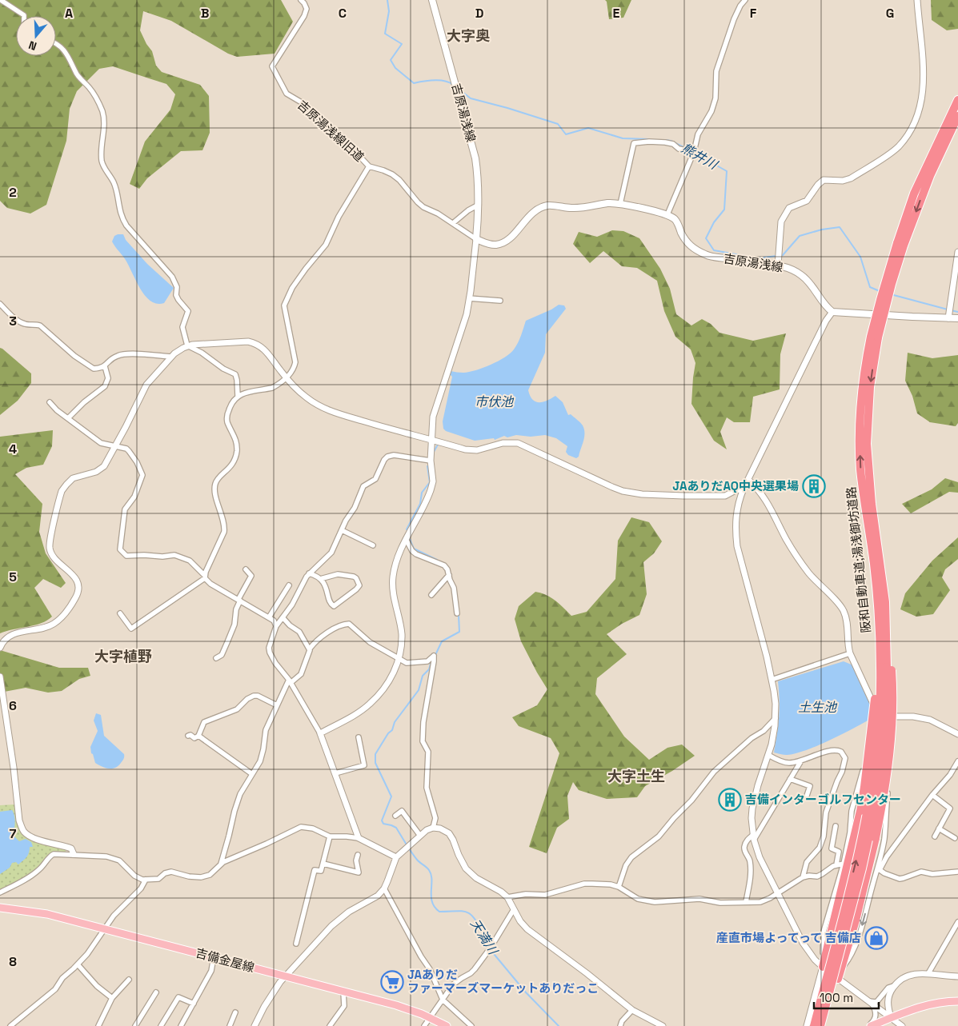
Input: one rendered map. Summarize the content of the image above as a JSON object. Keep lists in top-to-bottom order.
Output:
{
  "streets": {
    "highway": ["阪和自動車道;湯浅御坊道路"],
    "main road": ["吉原湯浅線", "吉備金屋線"],
    "street": ["吉原湯浅線旧道"]
  },
  "crossings": [
    ["吉原湯浅線", "吉原湯浅線旧道"]
  ],
  "districts": ["大字奥", "大字植野", "大字土生"],
  "water": [
    "熊井川",
    "市伏池",
    "土生池",
    "天満川"
  ],
  "places": {
    "building": ["JAありだAQ中央選果場", "吉備インターゴルフセンター"],
    "shop": ["産直市場よってって 吉備店"],
    "supermarket": ["JAありだ ファーマーズマーケットありだっこ"]
  },
  "scale_bar": "100 m",
  "north": "bottom",
  "grid": {
    "columns": [
      "A",
      "B",
      "C",
      "D",
      "E",
      "F",
      "G"
    ],
    "rows": [
      "2",
      "3",
      "4",
      "5",
      "6",
      "7",
      "8"
    ]
  }
}
